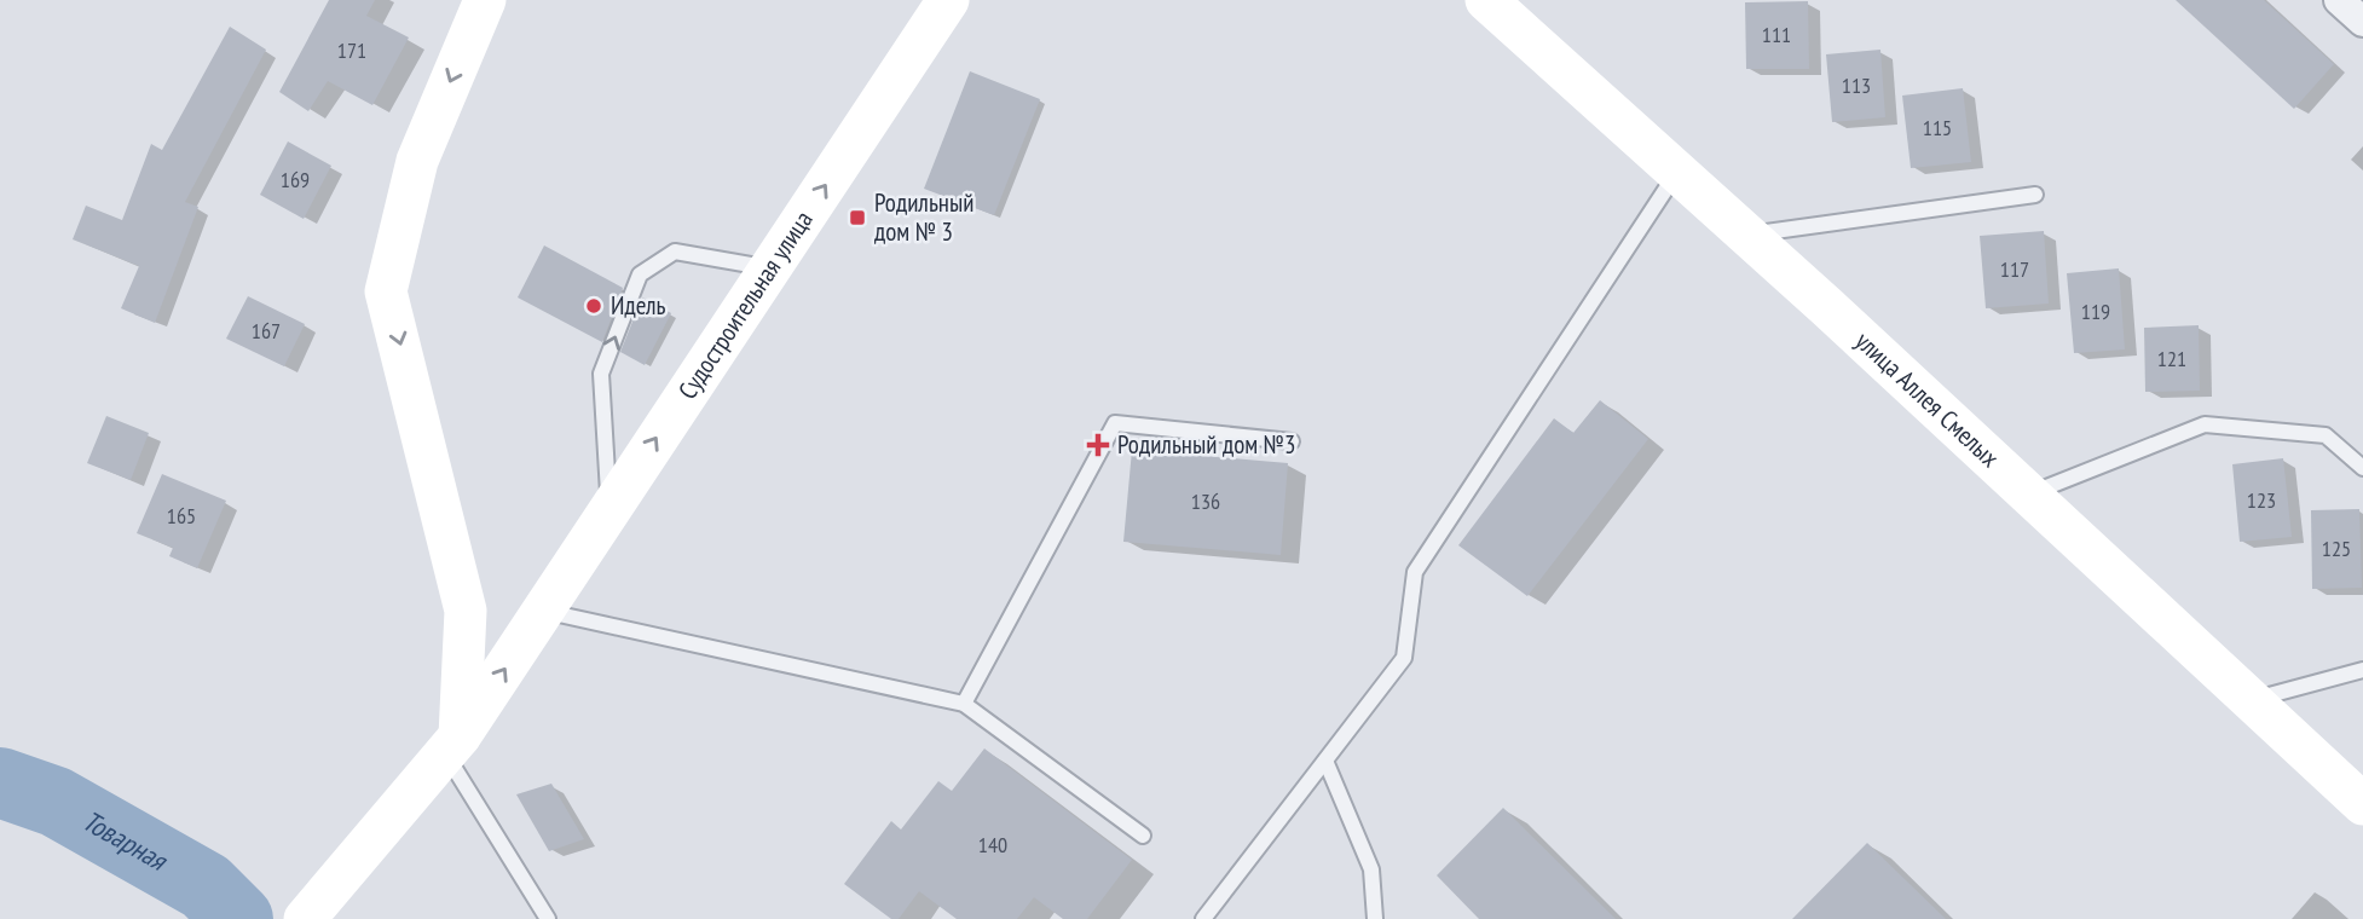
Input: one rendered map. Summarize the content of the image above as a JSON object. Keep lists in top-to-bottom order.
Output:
{
  "streets": {
    "main road": ["Судостроительная улица", "улица Аллея Смелых"]
  },
  "one_way": ["Судостроительная улица"],
  "water": ["Товарная"],
  "places": {
    "transit": ["Родильный дом № 3"],
    "other": ["Идель"],
    "health": ["Родильный дом №3"]
  },
  "house_numbers": [
    "111",
    "171",
    "113",
    "115",
    "169",
    "117",
    "119",
    "167",
    "121",
    "123",
    "136",
    "165",
    "125",
    "140"
  ]
}
